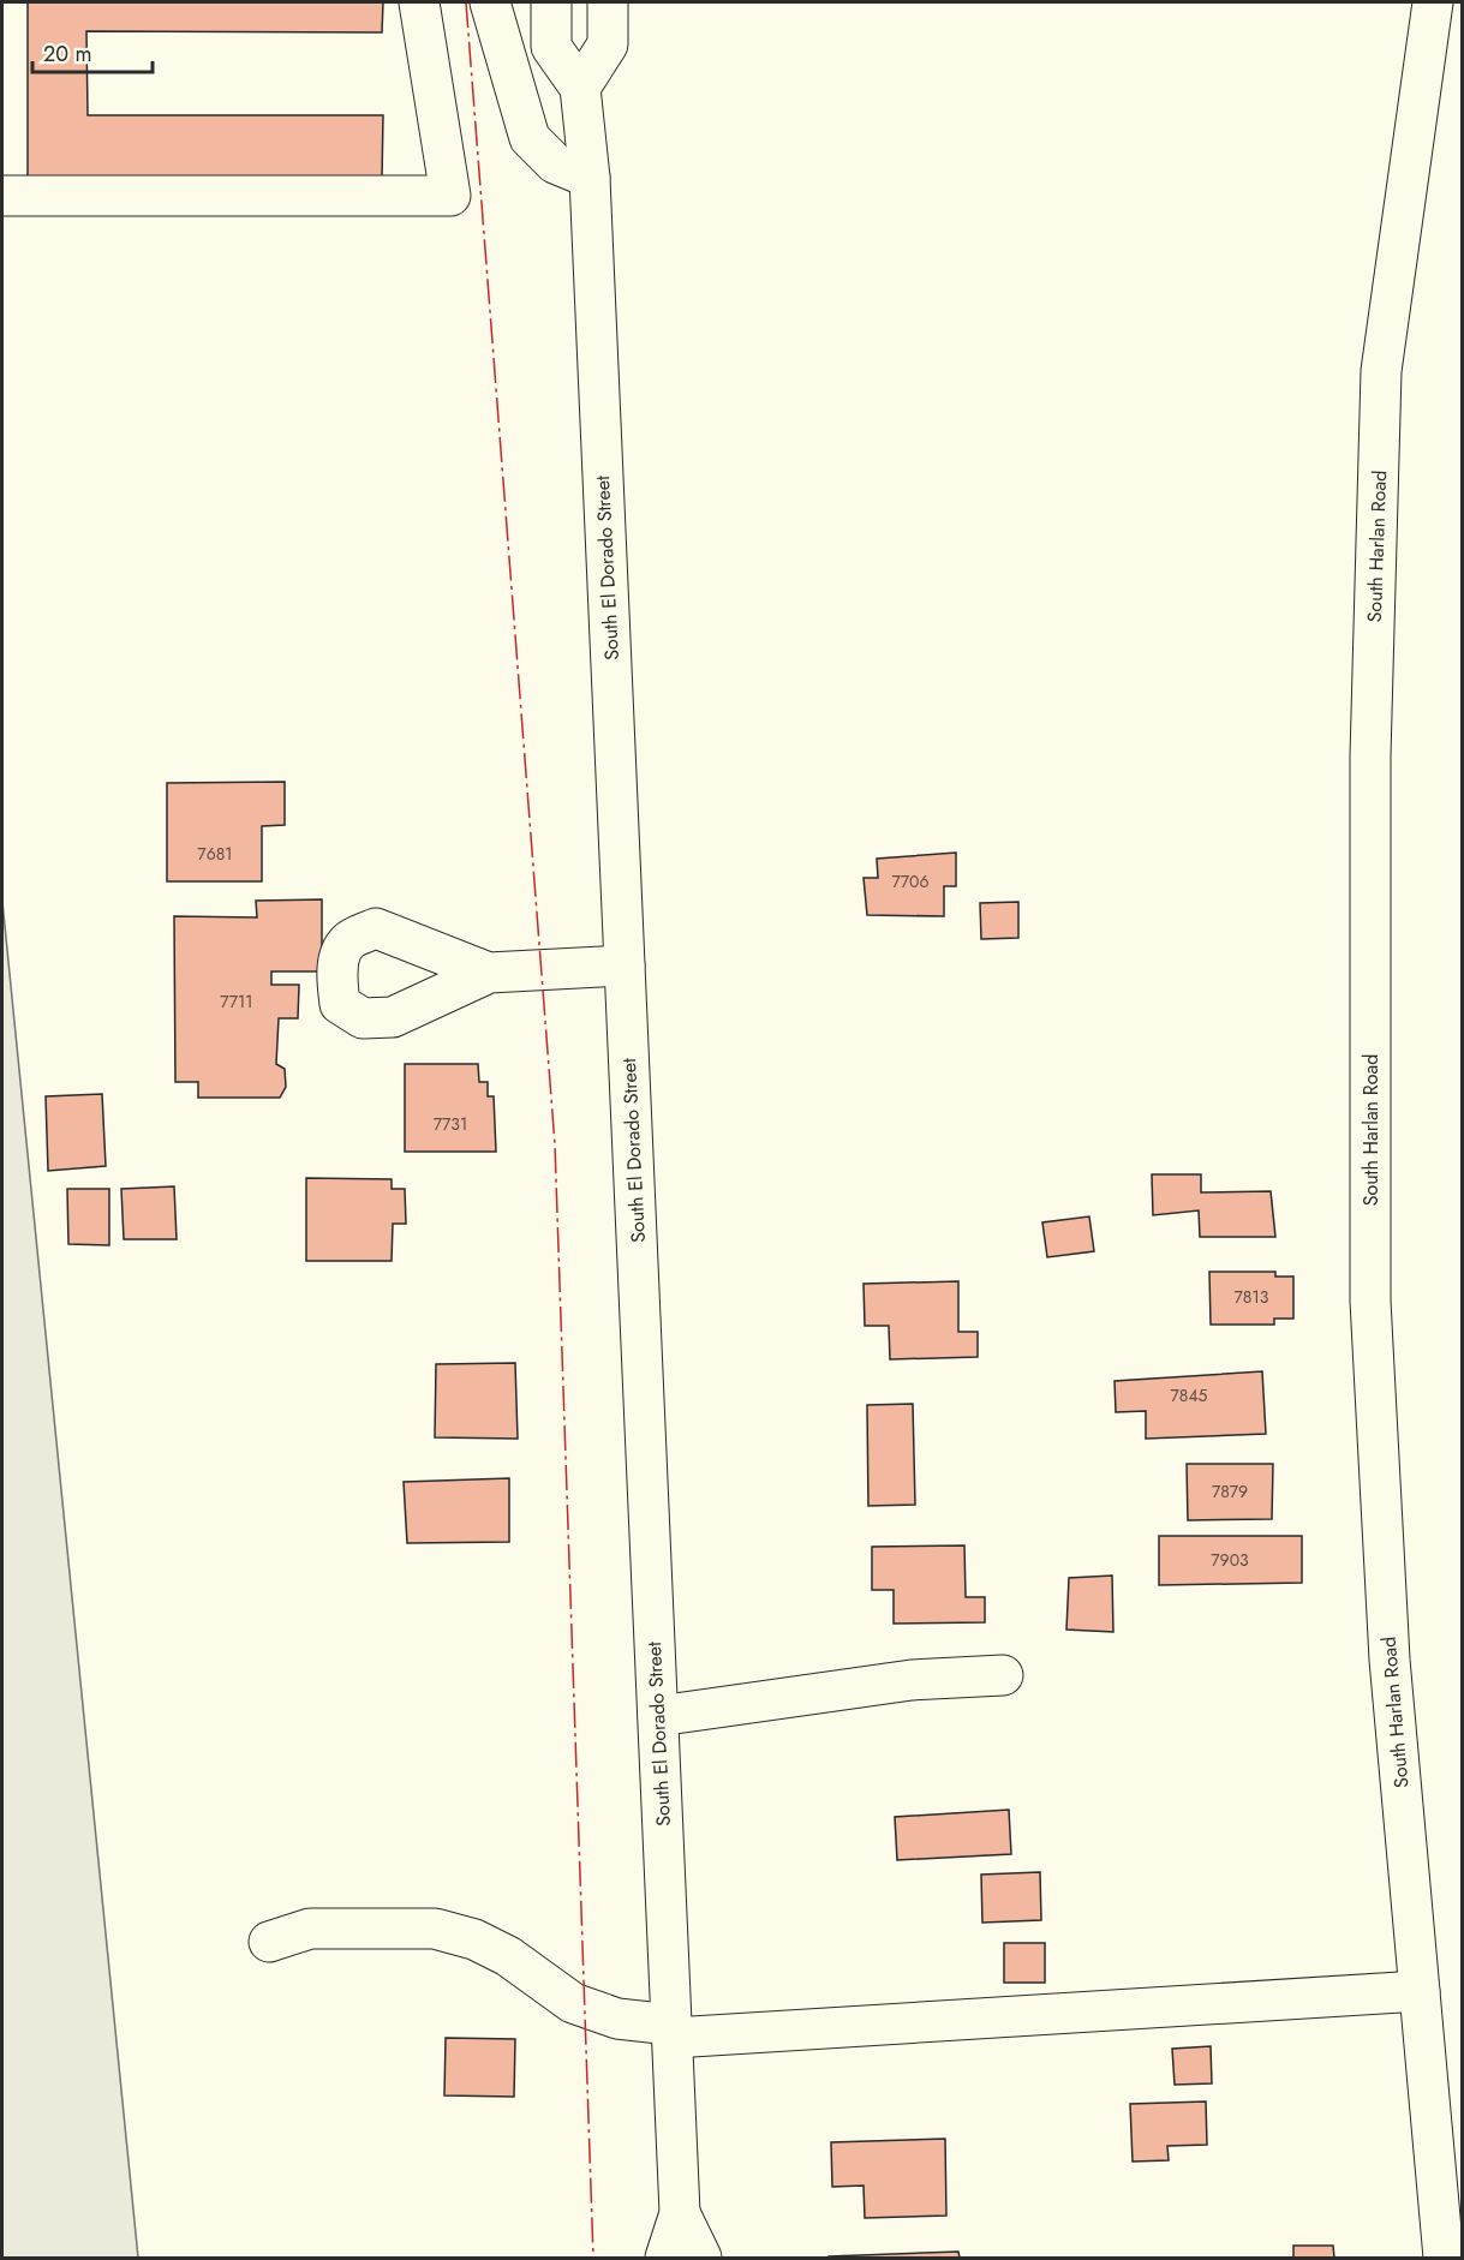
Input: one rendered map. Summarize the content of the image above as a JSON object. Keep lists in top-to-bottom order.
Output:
{
  "streets": {
    "main road": ["South Harlan Road", "South El Dorado Street"]
  },
  "house_numbers": [
    "7681",
    "7706",
    "7711",
    "7731",
    "7813",
    "7845",
    "7879",
    "7903"
  ],
  "scale_bar": "20 m"
}
